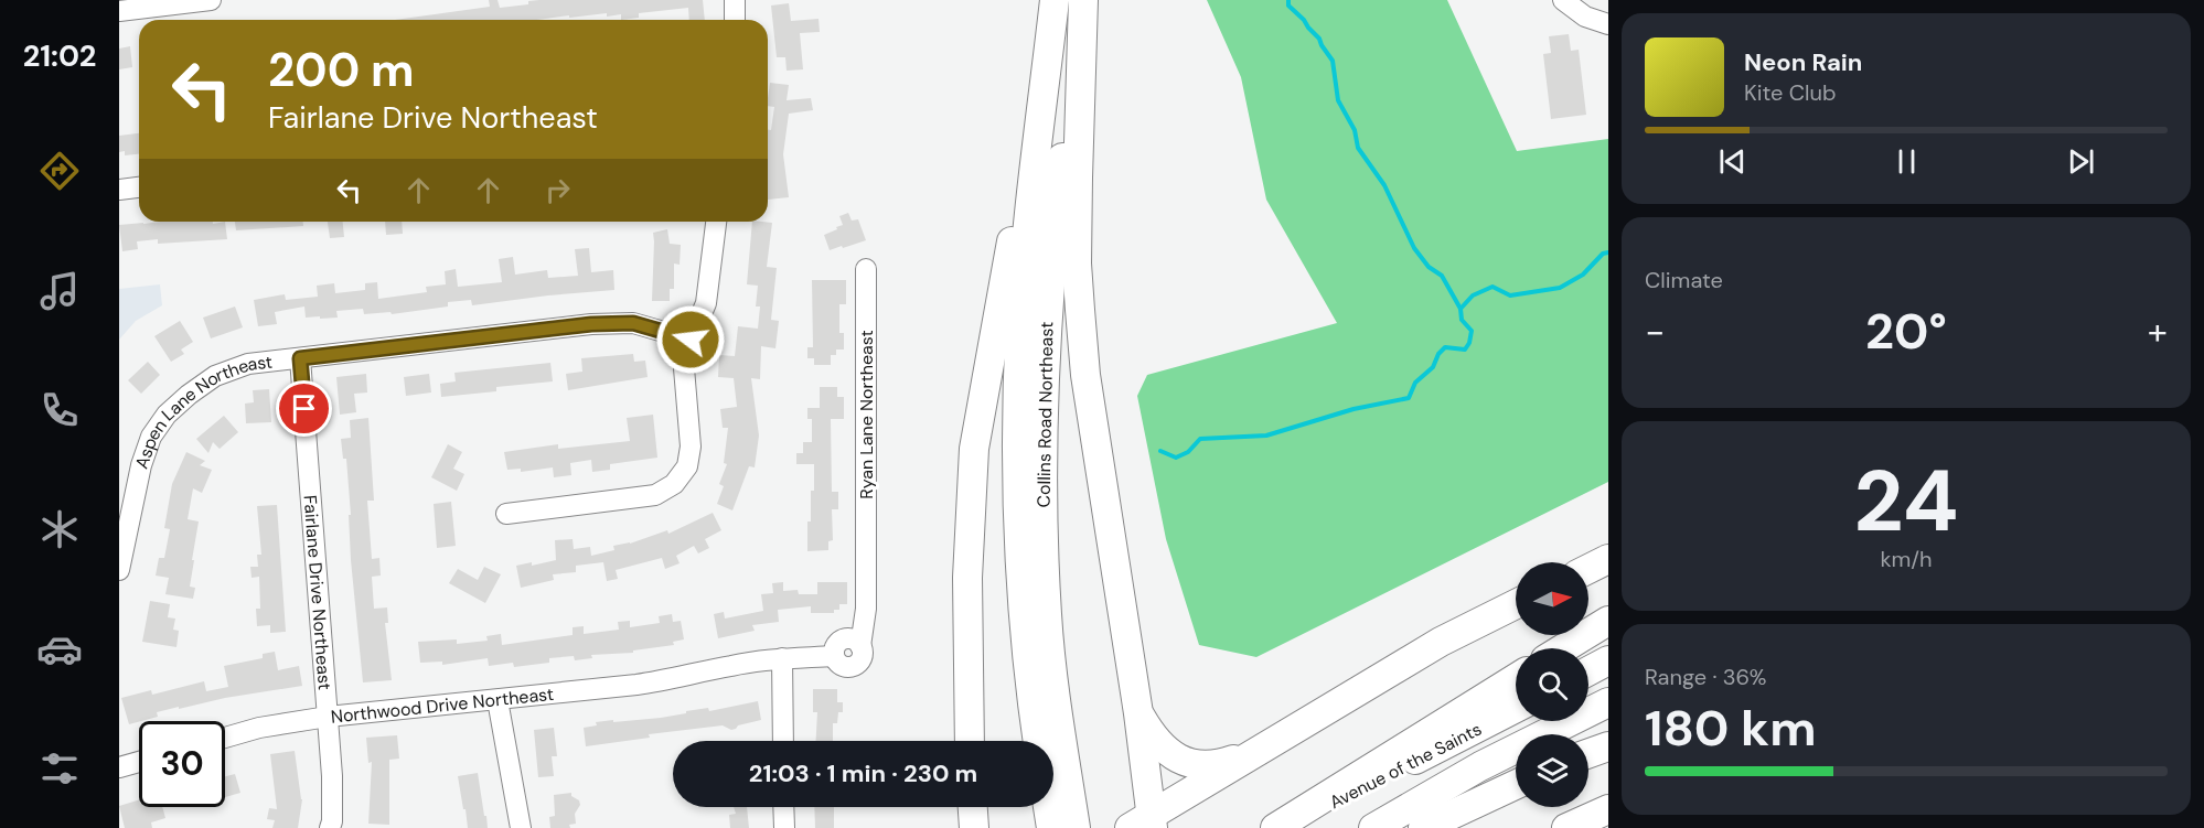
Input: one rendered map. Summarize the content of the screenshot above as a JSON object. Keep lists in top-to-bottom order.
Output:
{
  "streets": {
    "highway": ["Collins Road Northeast", "Avenue of the Saints"],
    "street": [
      "Ryan Lane Northeast",
      "Aspen Lane Northeast",
      "Fairlane Drive Northeast",
      "Northwood Drive Northeast"
    ]
  },
  "crossings": [
    ["Ryan Lane Northeast", "Northwood Drive Northeast"],
    ["Aspen Lane Northeast", "Fairlane Drive Northeast"],
    ["Fairlane Drive Northeast", "Northwood Drive Northeast"]
  ],
  "north": "right",
  "page": {
    "tabs": "21:02",
    "turn": ["200 m", "Fairlane Drive Northeast"],
    "song": ["Neon Rain", "Kite Club"],
    "tile": [
      "Climate",
      ["24", "km/h"],
      ["Range · 36%", "180 km"]
    ],
    "heat": ["−", "20°", "+"],
    "limit": "30",
    "trip": "21:03 · 1 min · 230 m"
  }
}
